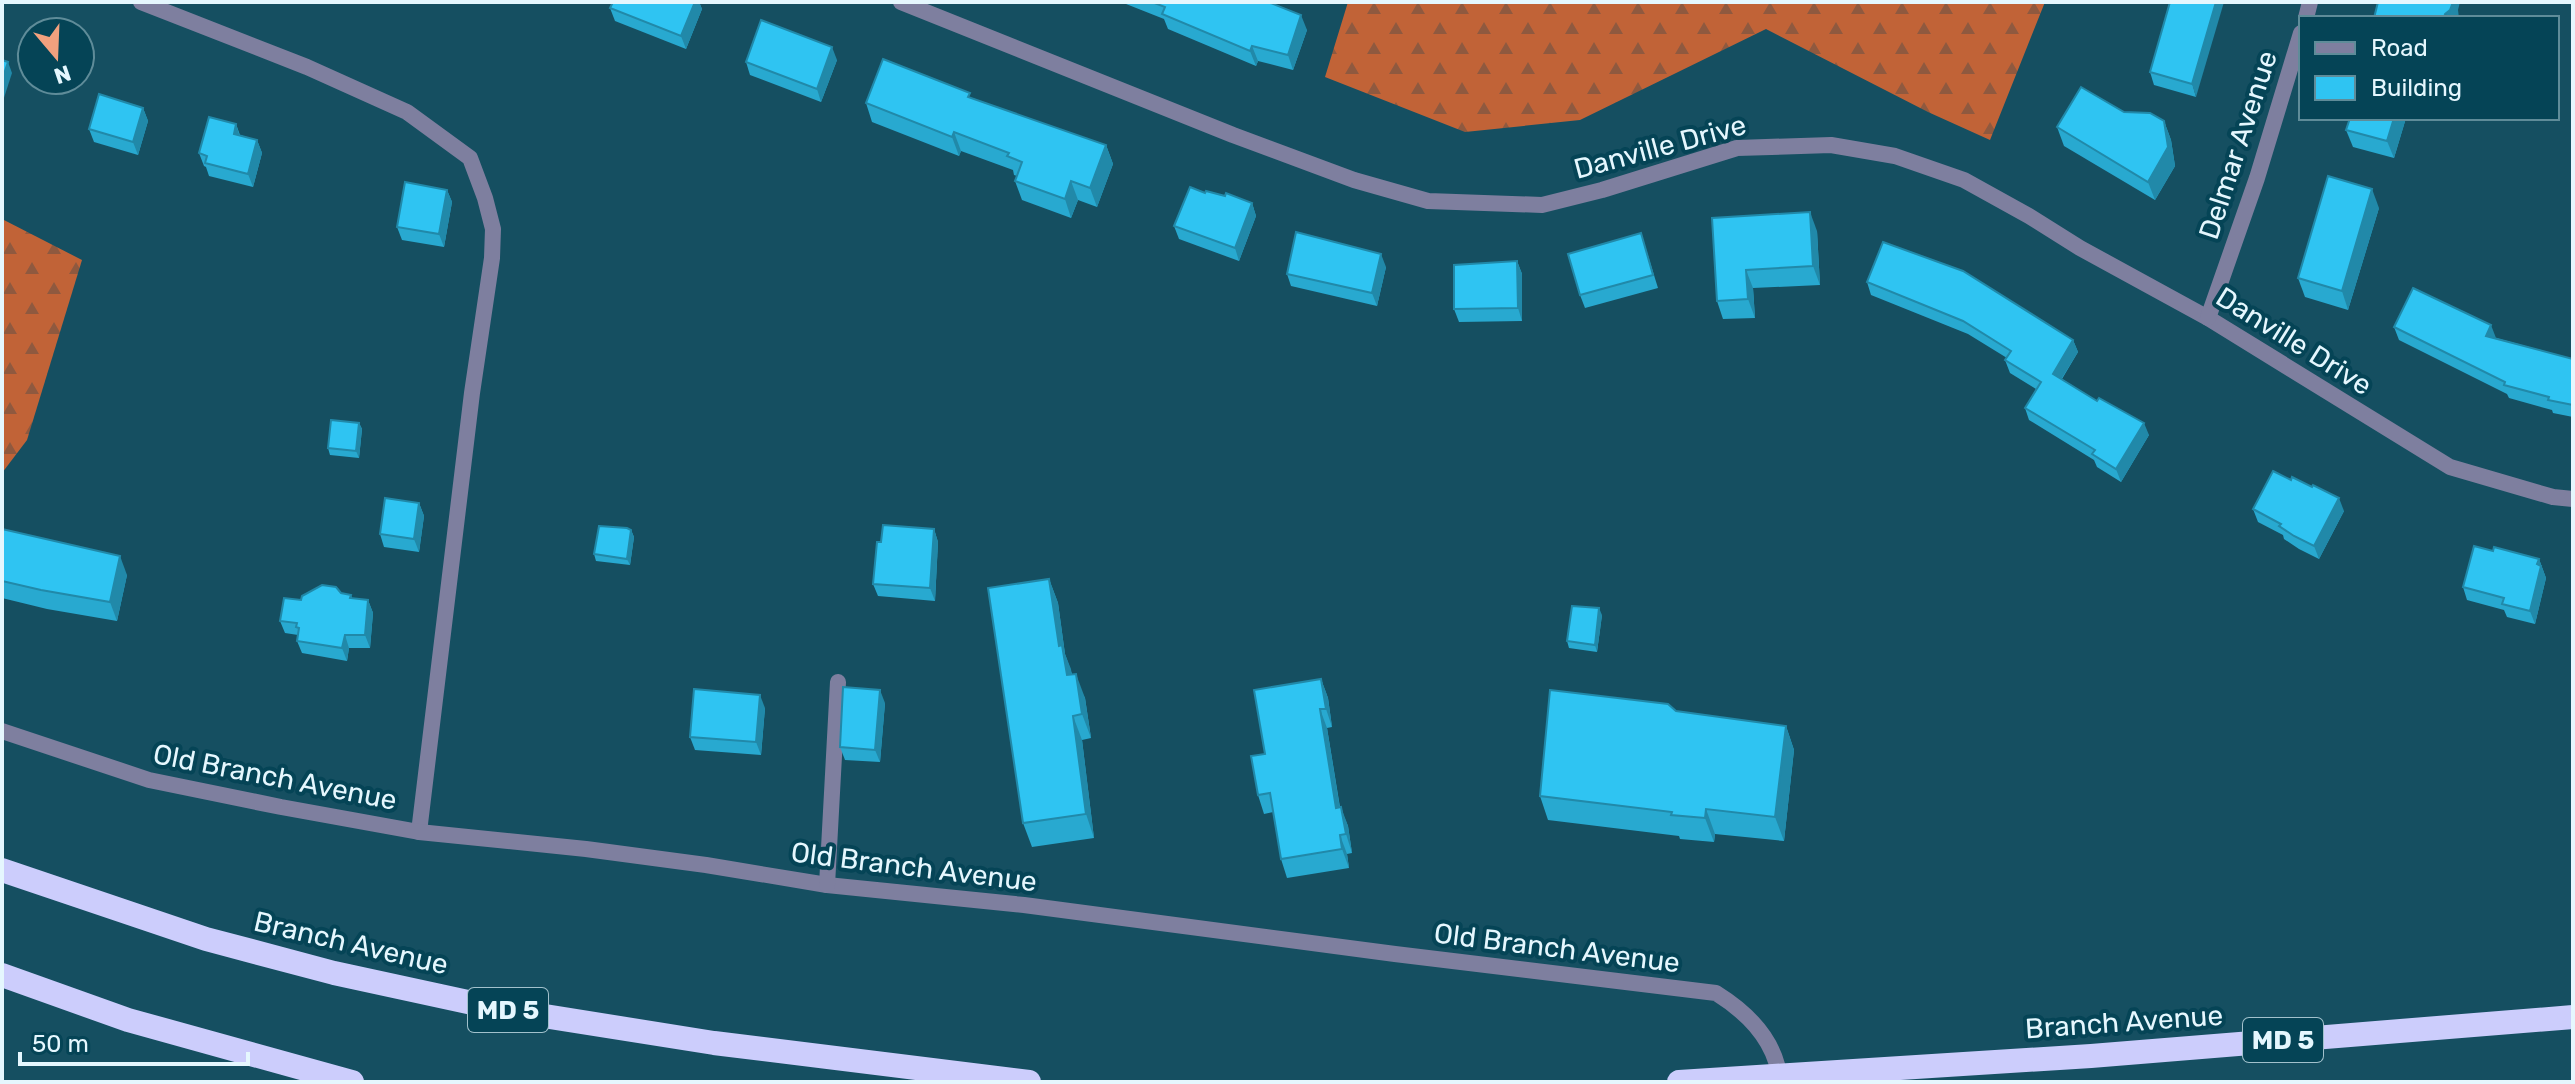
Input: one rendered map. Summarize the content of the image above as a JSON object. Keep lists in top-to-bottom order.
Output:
{
  "streets": {
    "highway": ["Branch Avenue", "MD 5"],
    "street": ["Delmar Avenue", "Danville Drive", "Old Branch Avenue"]
  },
  "crossings": [
    ["Delmar Avenue", "Danville Drive"],
    ["Old Branch Avenue", "Branch Avenue"]
  ],
  "legend": ["Road", "Building"],
  "scale_bar": "50 m",
  "north": "bottom"
}
